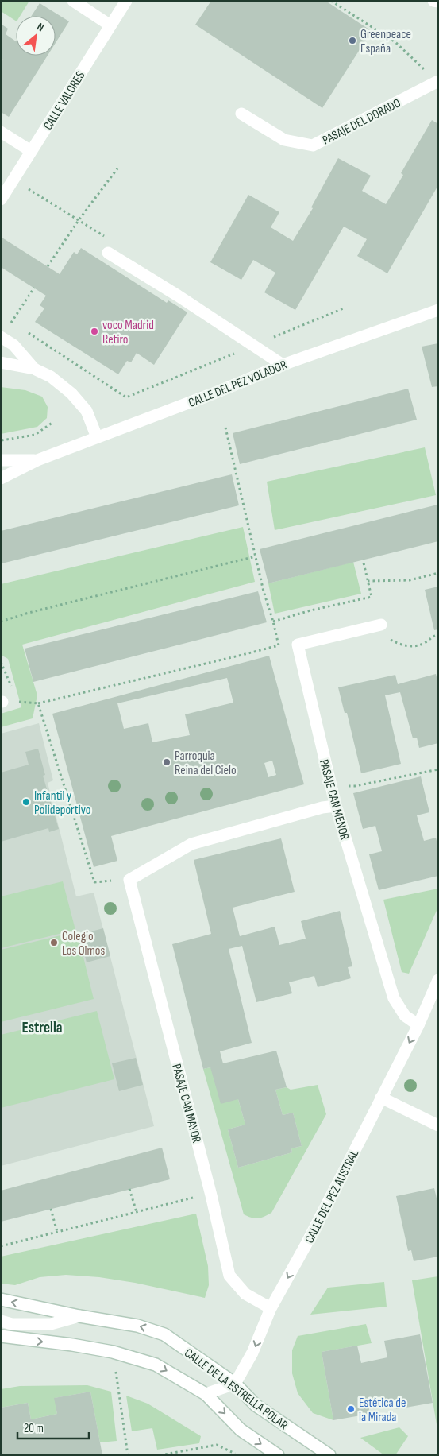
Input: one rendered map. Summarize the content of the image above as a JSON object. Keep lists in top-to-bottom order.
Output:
{
  "streets": {
    "street": [
      "CALLE VALORES",
      "PASAJE DEL DORADO",
      "CALLE DEL PEZ VOLADOR",
      "PASAJE CAN MENOR",
      "PASAJE CAN MAYOR",
      "CALLE DEL PEZ AUSTRAL",
      "CALLE DE LA ESTRELLA POLAR"
    ]
  },
  "crossings": [
    ["PASAJE CAN MENOR", "CALLE DEL PEZ AUSTRAL"],
    ["PASAJE CAN MAYOR", "CALLE DEL PEZ AUSTRAL"],
    ["CALLE DEL PEZ AUSTRAL", "CALLE DE LA ESTRELLA POLAR"]
  ],
  "one_way": ["CALLE DEL PEZ AUSTRAL"],
  "districts": ["Estrella"],
  "places": [
    "Greenpeace España",
    "voco Madrid Retiro",
    "Parroquia Reina del Cielo",
    "Infantil y Polideportivo",
    "Colegio Los Olmos",
    "Estética de la Mirada"
  ],
  "scale_bar": "20 m",
  "north": "top right"
}
